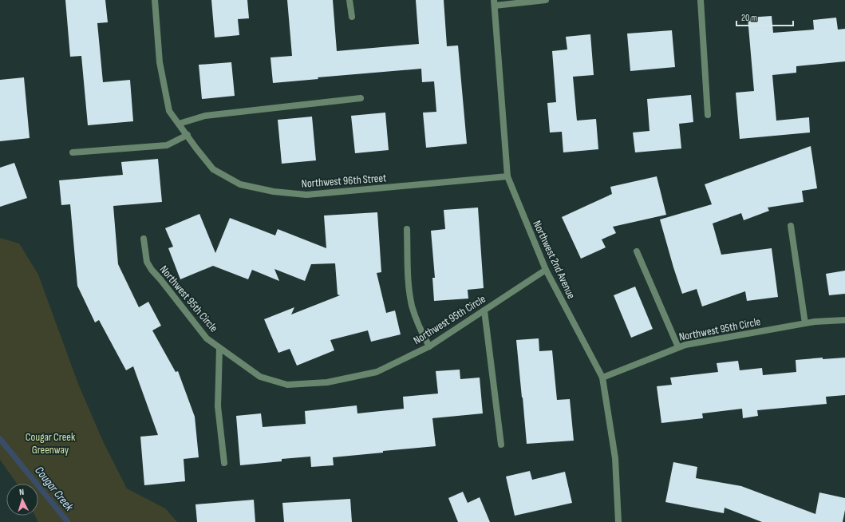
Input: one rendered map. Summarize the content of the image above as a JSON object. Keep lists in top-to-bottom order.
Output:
{
  "streets": {
    "street": ["Northwest 96th Street", "Northwest 2nd Avenue", "Northwest 95th Circle"]
  },
  "crossings": [
    ["Northwest 96th Street", "Northwest 2nd Avenue"],
    ["Northwest 2nd Avenue", "Northwest 95th Circle"]
  ],
  "water": ["Cougar Creek"],
  "parks": ["Cougar Creek Greenway"],
  "scale_bar": "20 m",
  "north": "top"
}
